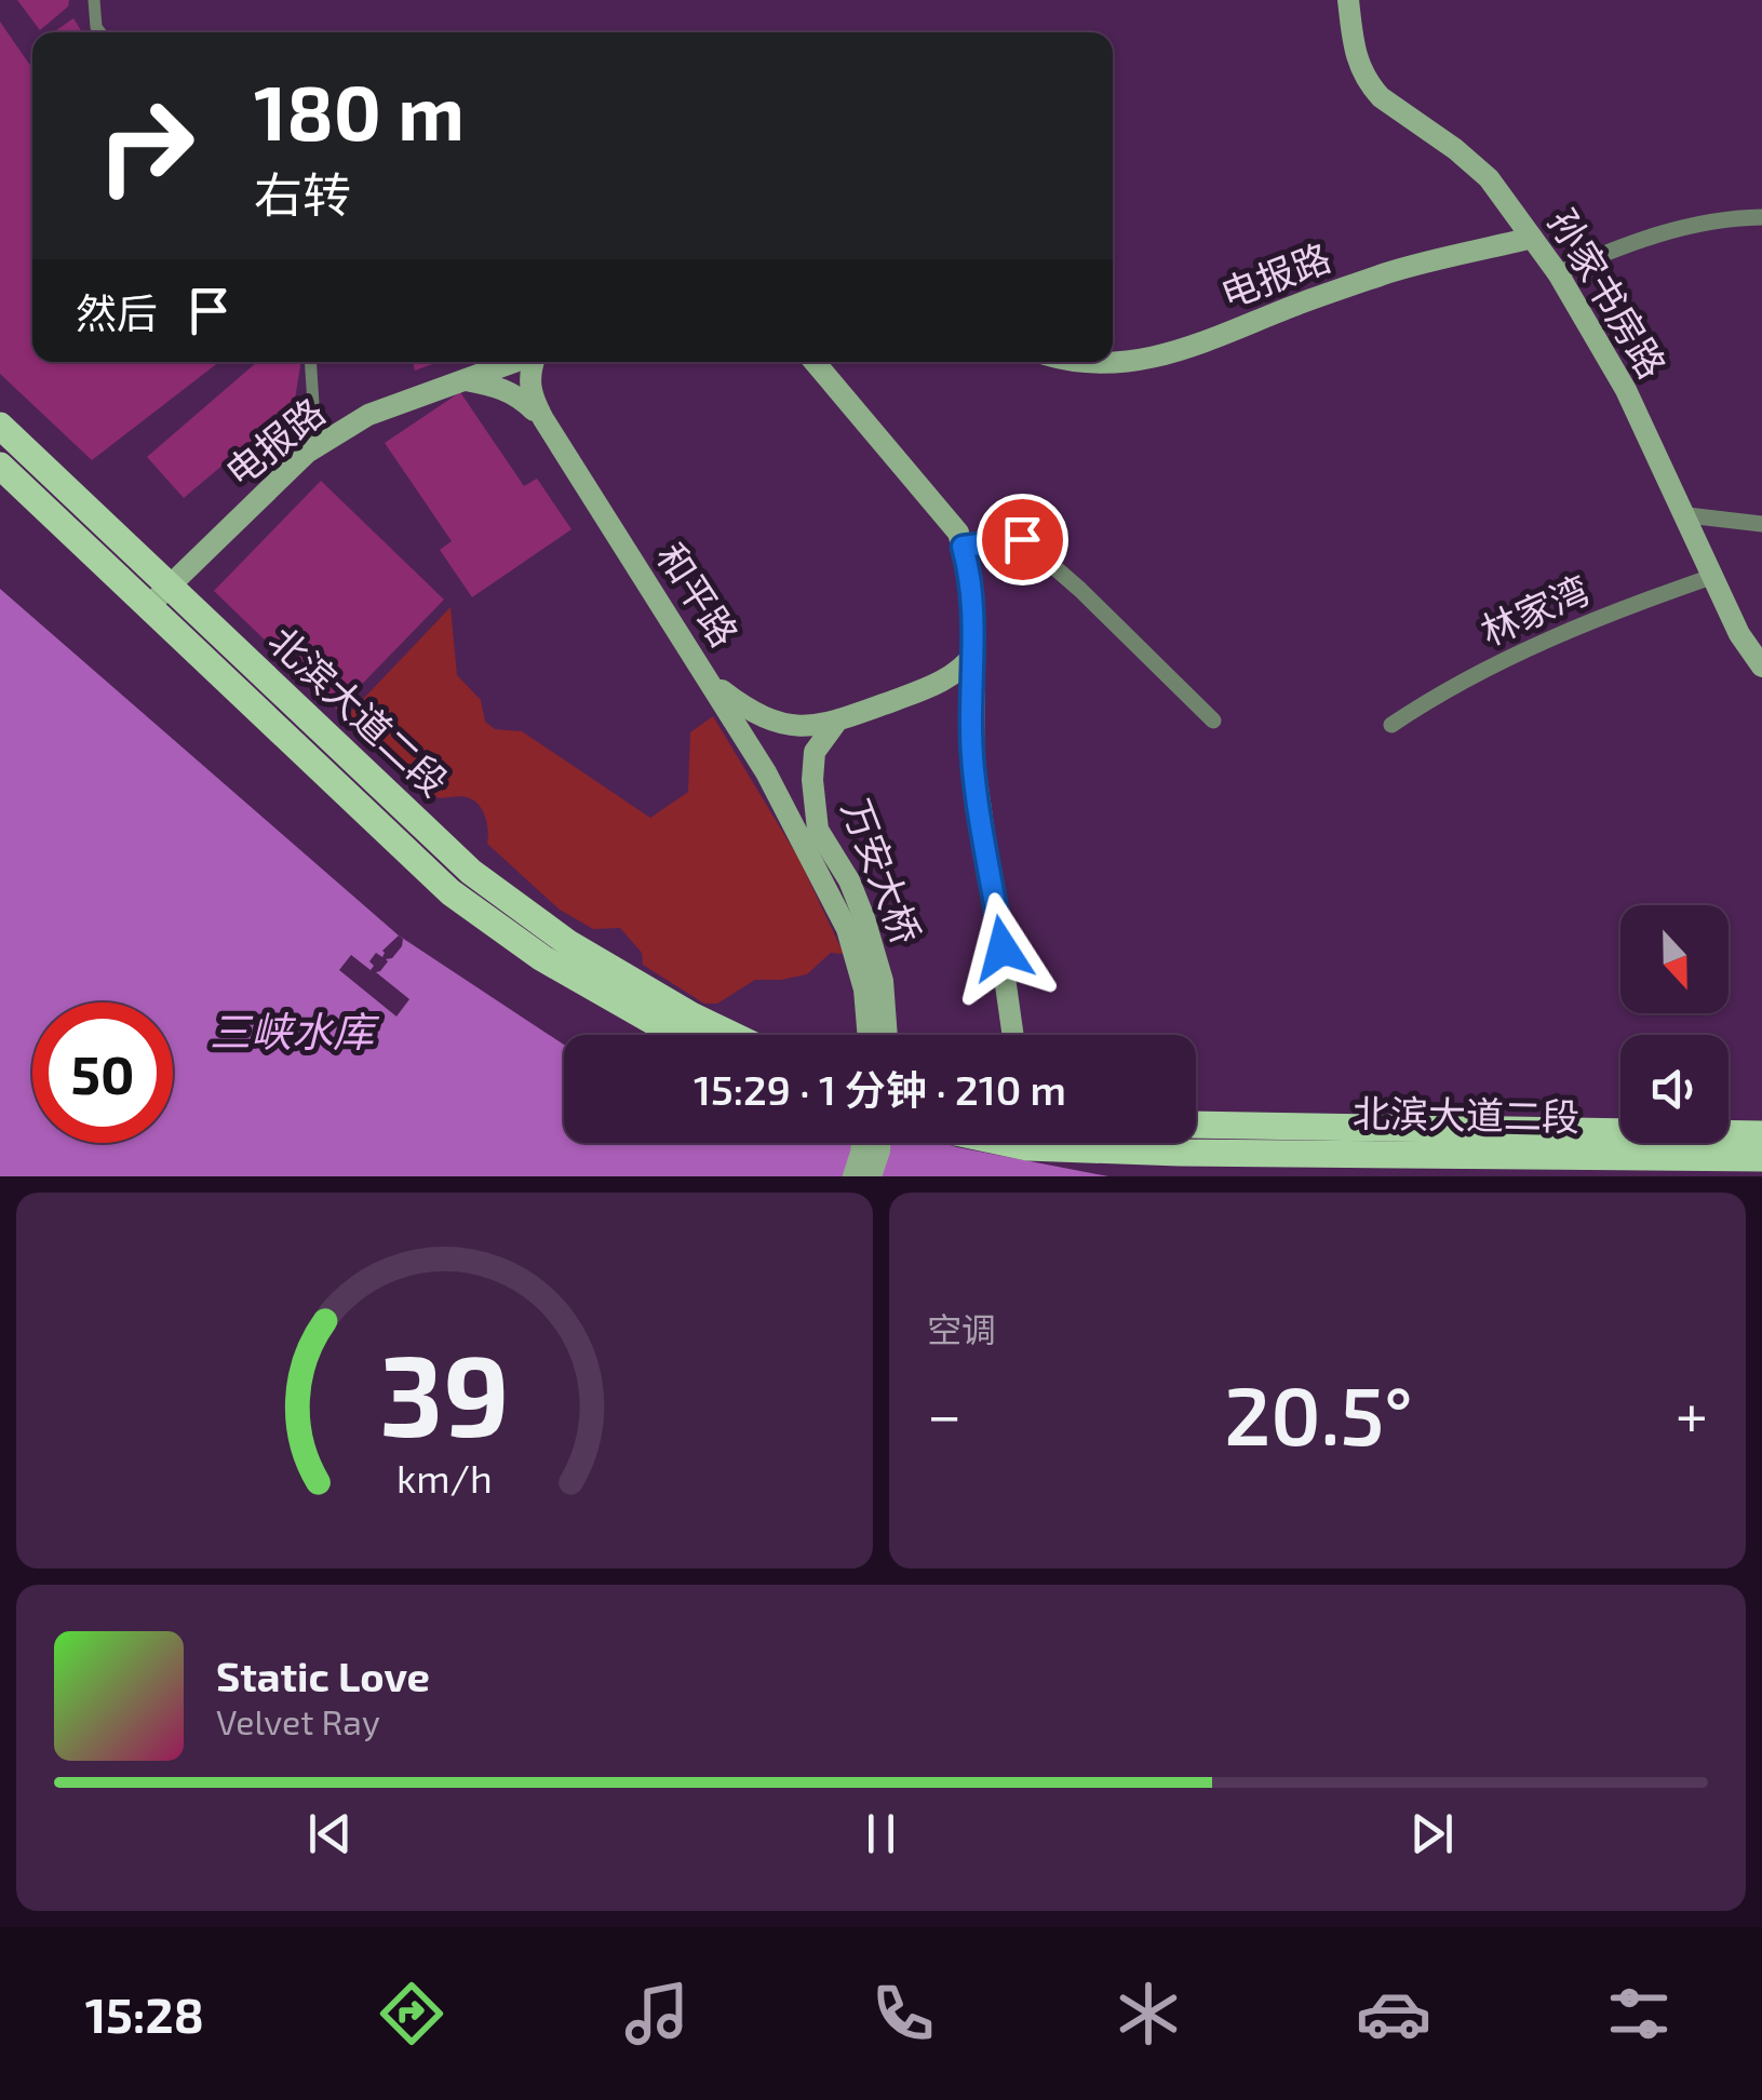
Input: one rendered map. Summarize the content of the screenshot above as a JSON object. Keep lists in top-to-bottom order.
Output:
{
  "streets": {
    "main road": [
      "电报路",
      "孙家书房路",
      "和平路",
      "北滨大道二段",
      "万安大桥"
    ],
    "street": ["林家湾"]
  },
  "crossings": [
    ["电报路", "孙家书房路"],
    ["电报路", "和平路"],
    ["电报路", "北滨大道二段"],
    ["孙家书房路", "林家湾"],
    ["和平路", "万安大桥"]
  ],
  "water": ["三峡水库"],
  "north": "bottom",
  "page": {
    "turn": ["180 m", "右转"],
    "then": "然后",
    "limit": "50",
    "trip": "15:29 · 1 分钟 · 210 m",
    "tile": "空调",
    "heat": ["−", "20.5°", "+"],
    "song": ["Static Love", "Velvet Ray"],
    "tabs": "15:28",
    "gauge": ["39", "km/h"]
  }
}
